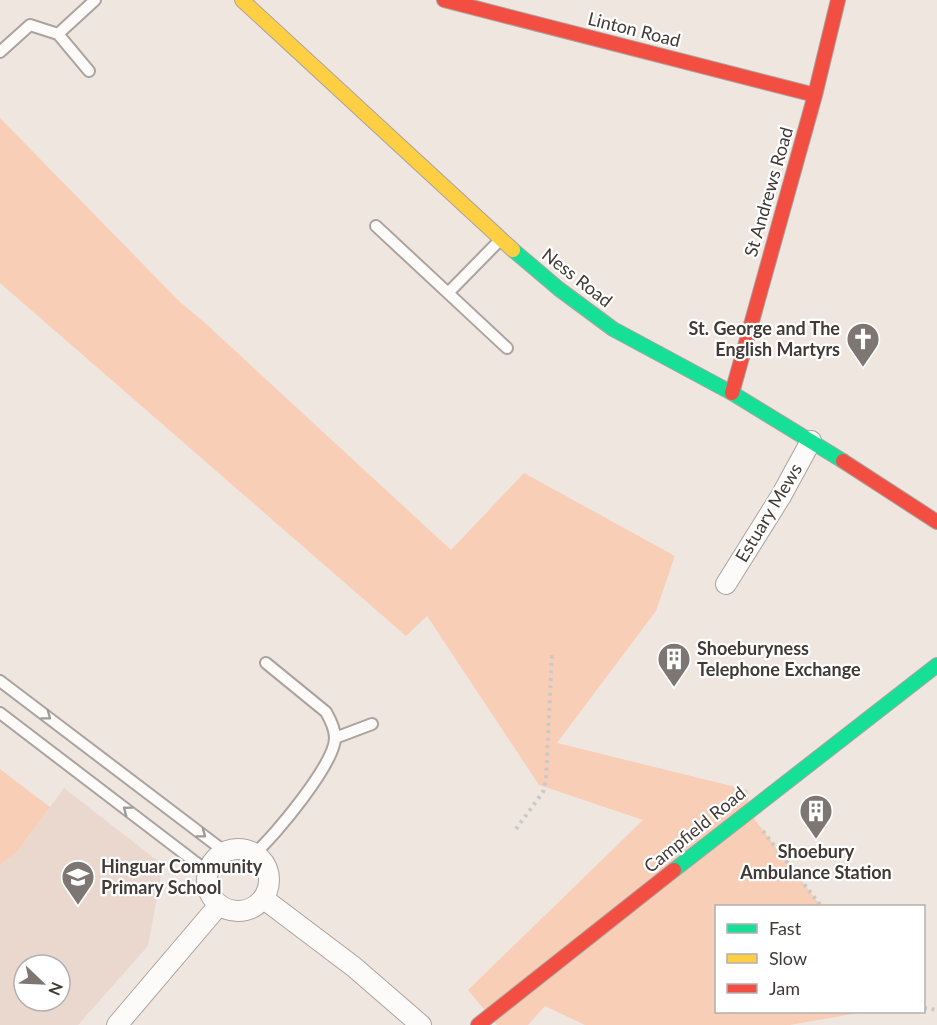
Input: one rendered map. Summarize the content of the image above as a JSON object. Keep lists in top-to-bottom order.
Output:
{
  "streets": {
    "street": [
      "Linton Road",
      "St Andrews Road",
      "Ness Road",
      "Estuary Mews",
      "Campfield Road"
    ]
  },
  "crossings": [
    ["Linton Road", "St Andrews Road"],
    ["St Andrews Road", "Ness Road"],
    ["Ness Road", "Estuary Mews"]
  ],
  "places": {
    "church": ["St. George and The English Martyrs"],
    "building": ["Shoeburyness Telephone Exchange", "Shoebury Ambulance Station"],
    "school or university": ["Hinguar Community Primary School"]
  },
  "legend": ["Fast", "Slow", "Jam"],
  "north": "bottom right"
}
